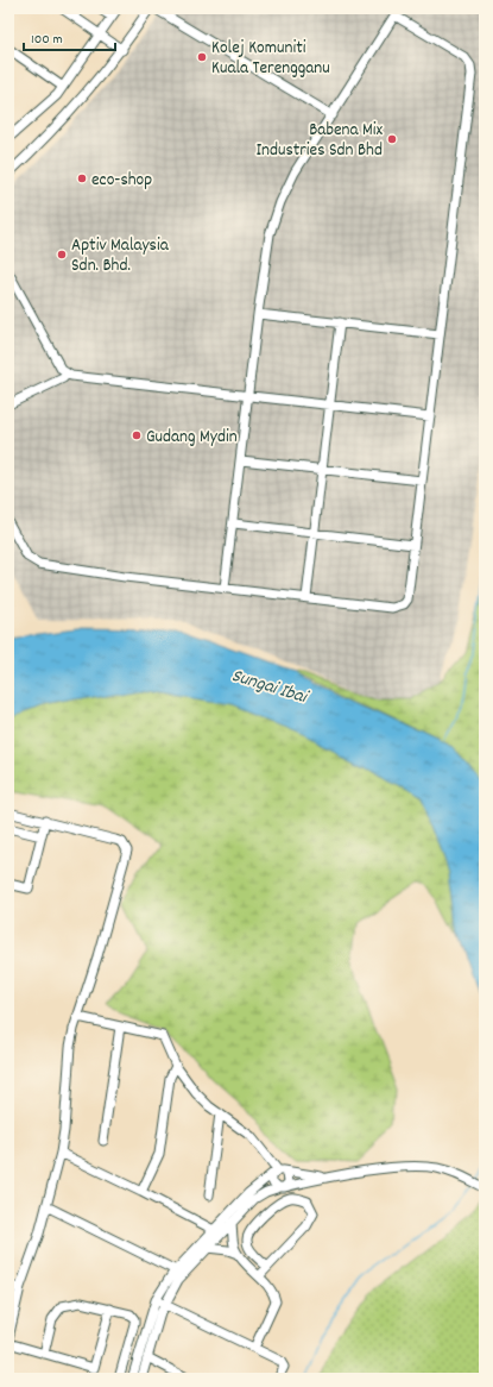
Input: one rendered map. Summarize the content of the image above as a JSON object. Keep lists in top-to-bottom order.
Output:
{
  "water": ["Sungai Ibai"],
  "places": [
    "Kolej Komuniti Kuala Terengganu",
    "Babena Mix Industries Sdn Bhd",
    "eco-shop",
    "Aptiv Malaysia Sdn. Bhd.",
    "Gudang Mydin"
  ],
  "scale_bar": "100 m"
}
